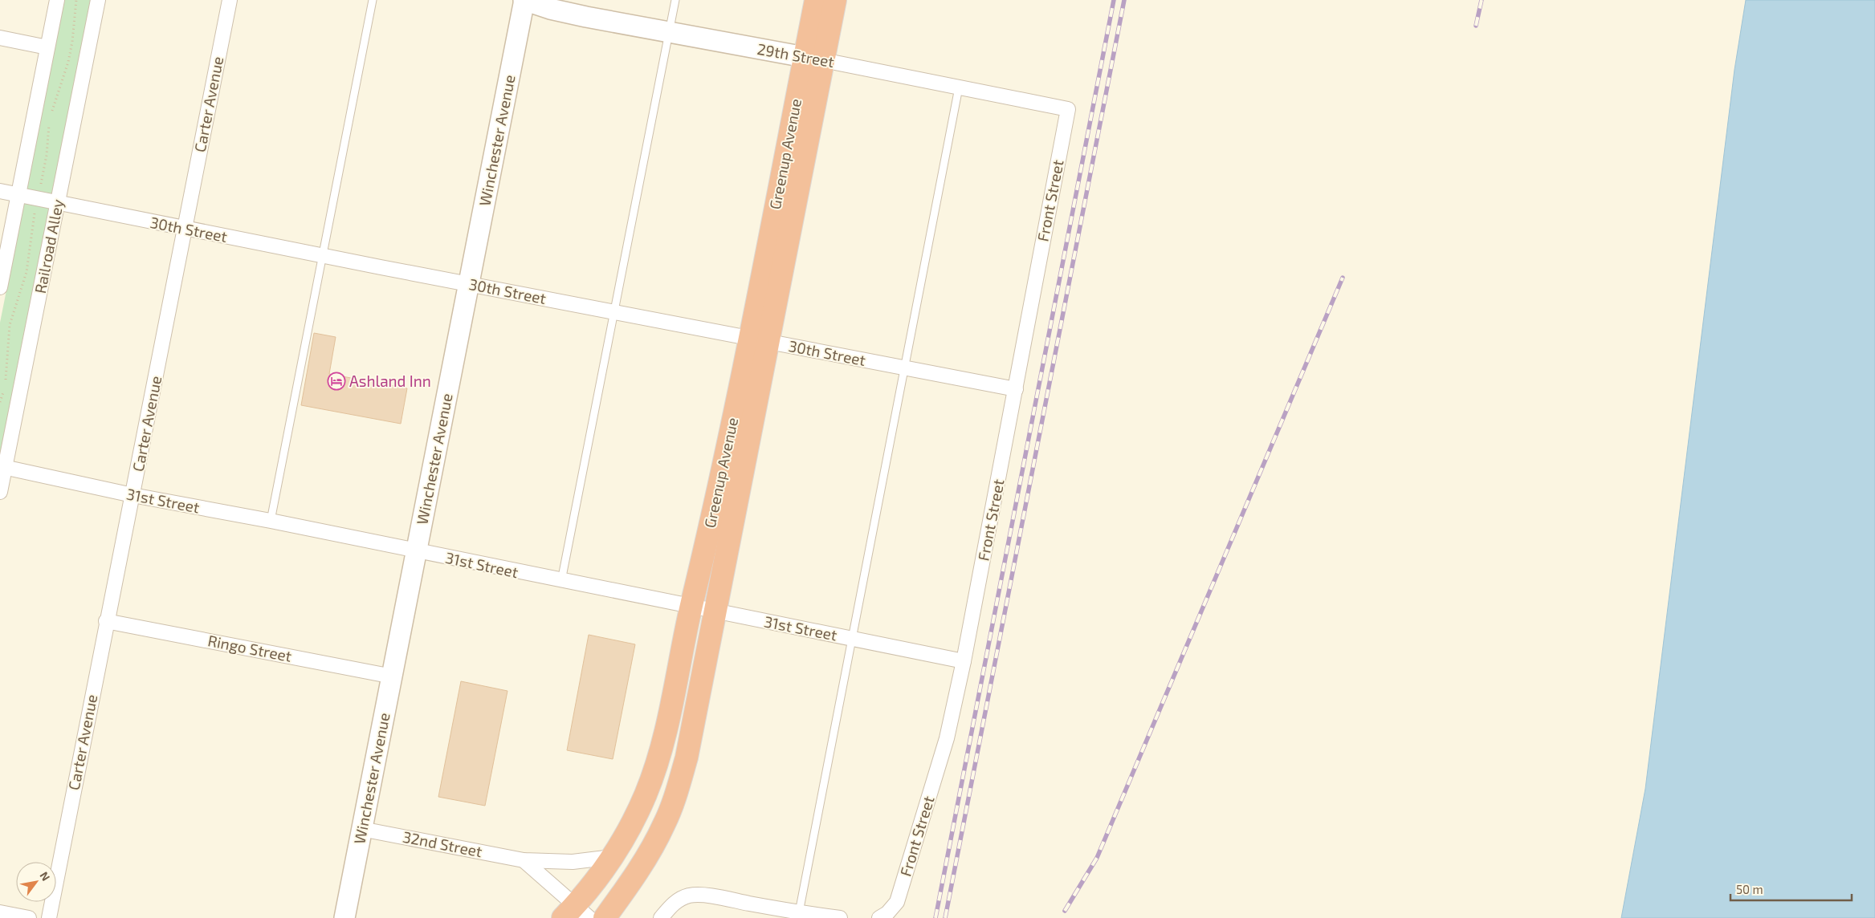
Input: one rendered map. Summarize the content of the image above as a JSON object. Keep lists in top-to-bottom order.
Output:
{
  "streets": {
    "highway": ["Greenup Avenue"],
    "main road": ["29th Street", "Winchester Avenue"],
    "street": [
      "Carter Avenue",
      "Front Street",
      "30th Street",
      "Railroad Alley",
      "31st Street",
      "Ringo Street",
      "32nd Street"
    ]
  },
  "crossings": [
    ["29th Street", "Winchester Avenue"],
    ["29th Street", "Greenup Avenue"],
    ["29th Street", "Front Street"],
    ["Carter Avenue", "30th Street"],
    ["Carter Avenue", "31st Street"],
    ["Carter Avenue", "Ringo Street"],
    ["Winchester Avenue", "30th Street"],
    ["Winchester Avenue", "31st Street"],
    ["Winchester Avenue", "Ringo Street"],
    ["Winchester Avenue", "32nd Street"],
    ["Greenup Avenue", "30th Street"],
    ["Greenup Avenue", "31st Street"],
    ["Greenup Avenue", "32nd Street"],
    ["Front Street", "30th Street"],
    ["Front Street", "31st Street"],
    ["30th Street", "Railroad Alley"],
    ["Railroad Alley", "31st Street"]
  ],
  "places": {
    "hotel": ["Ashland Inn"]
  },
  "scale_bar": "50 m",
  "north": "top right"
}
